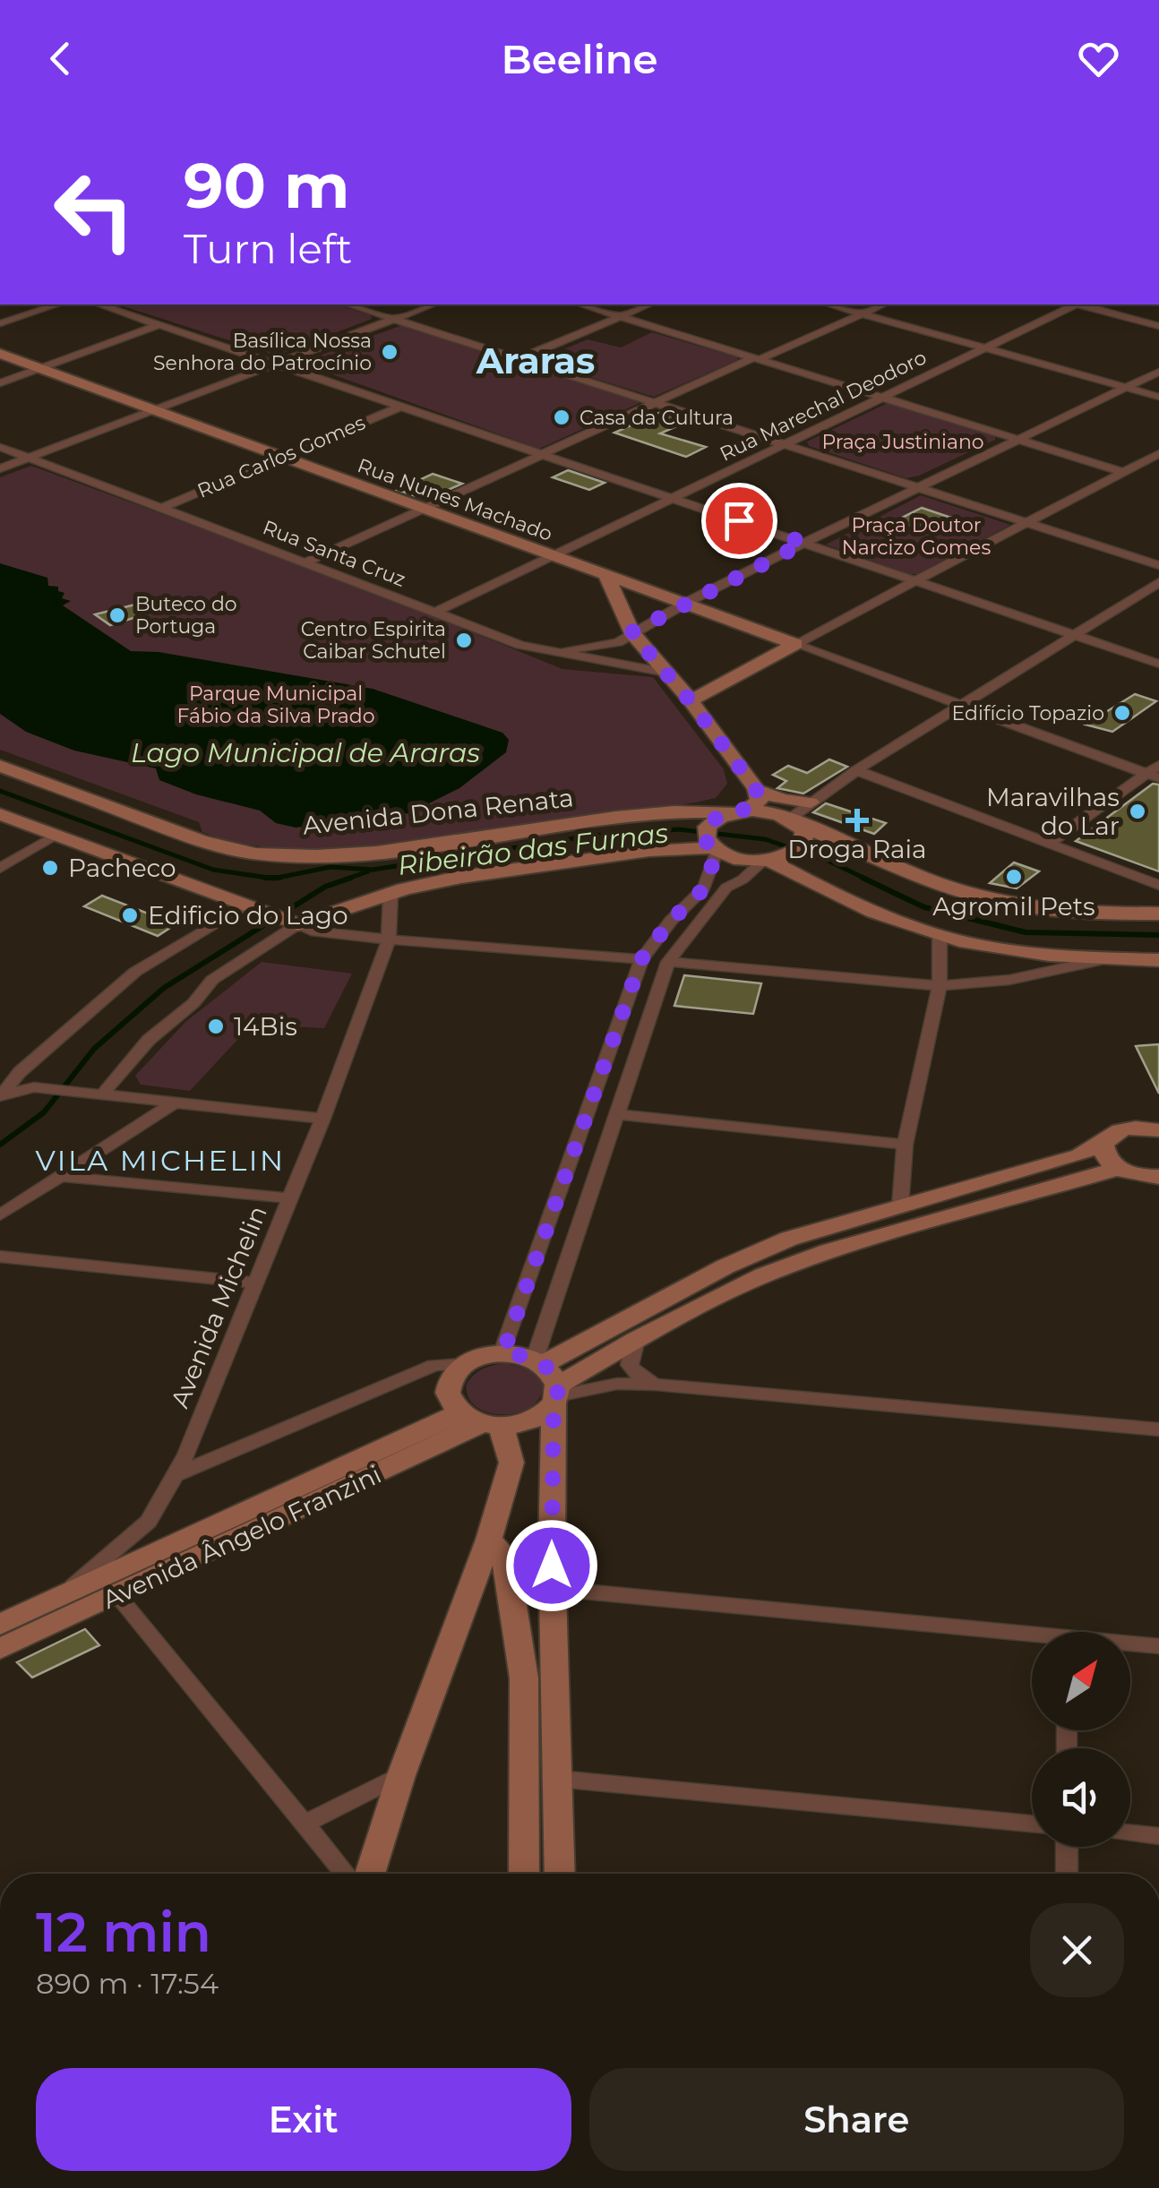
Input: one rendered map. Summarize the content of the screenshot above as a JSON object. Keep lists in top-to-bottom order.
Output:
{
  "streets": {
    "main road": ["Rua Nunes Machado", "Avenida Dona Renata", "Avenida Ângelo Franzini"],
    "street": [
      "Rua Marechal Deodoro",
      "Rua Carlos Gomes",
      "Rua Santa Cruz",
      "Avenida Michelin"
    ]
  },
  "crossings": [
    ["Rua Marechal Deodoro", "Rua Nunes Machado"],
    ["Rua Marechal Deodoro", "Rua Santa Cruz"],
    ["Rua Carlos Gomes", "Rua Nunes Machado"],
    ["Rua Carlos Gomes", "Rua Santa Cruz"],
    ["Avenida Michelin", "Avenida Ângelo Franzini"]
  ],
  "districts": ["Araras", "VILA MICHELIN"],
  "water": ["Lago Municipal de Araras", "Ribeirão das Furnas"],
  "parks": ["Praça Justiniano", "Praça Doutor Narcizo Gomes", "Parque Municipal Fábio da Silva Prado"],
  "places": {
    "other": [
      "Basílica Nossa Senhora do Patrocínio",
      "Casa da Cultura",
      "Buteco do Portuga",
      "Centro Espirita Caibar Schutel",
      "Edifício Topazio",
      "Maravilhas do Lar",
      "Pacheco",
      "Agromil Pets",
      "Edificio do Lago",
      "14Bis"
    ],
    "health": ["Droga Raia"]
  },
  "north": "top right",
  "page": {
    "header": "Beeline",
    "turn": ["90 m", "Turn left"],
    "heading": ["12 min", "890 m · 17:54"],
    "buttons": ["Exit", "Share"]
  }
}
